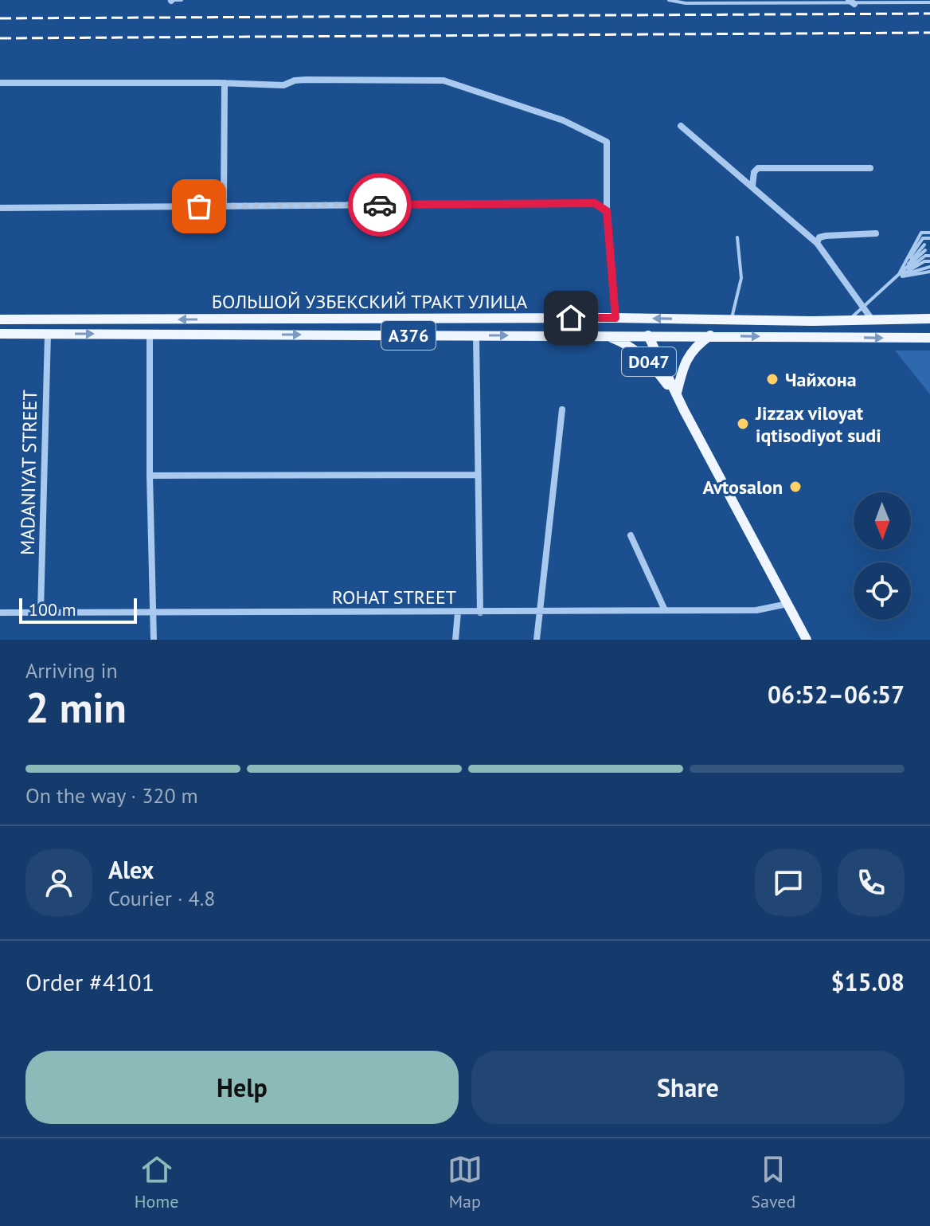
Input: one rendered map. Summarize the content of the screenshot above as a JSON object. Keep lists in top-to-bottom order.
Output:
{
  "streets": {
    "main road": ["БОЛЬШОЙ УЗБЕКСКИЙ ТРАКТ УЛИЦА", "A376", "D047"],
    "street": ["MADANIYAT STREET", "ROHAT STREET"]
  },
  "crossings": [
    ["БОЛЬШОЙ УЗБЕКСКИЙ ТРАКТ УЛИЦА", "D047"],
    ["БОЛЬШОЙ УЗБЕКСКИЙ ТРАКТ УЛИЦА", "MADANIYAT STREET"],
    ["D047", "ROHAT STREET"],
    ["MADANIYAT STREET", "ROHAT STREET"]
  ],
  "places": ["Чайхона", "Jizzax viloyat iqtisodiyot sudi", "Avtosalon"],
  "scale_bar": "100 m",
  "north": "bottom",
  "page": {
    "scale": "100 m",
    "heading": ["2 min", "Arriving in", "06:52–06:57"],
    "panel": [
      "Alex",
      "Courier · 4.8",
      "Order #4101",
      "$15.08"
    ],
    "bar": "On the way · 320 m",
    "buttons": ["Help", "Share"],
    "tabs": ["Home", "Map", "Saved"]
  }
}
